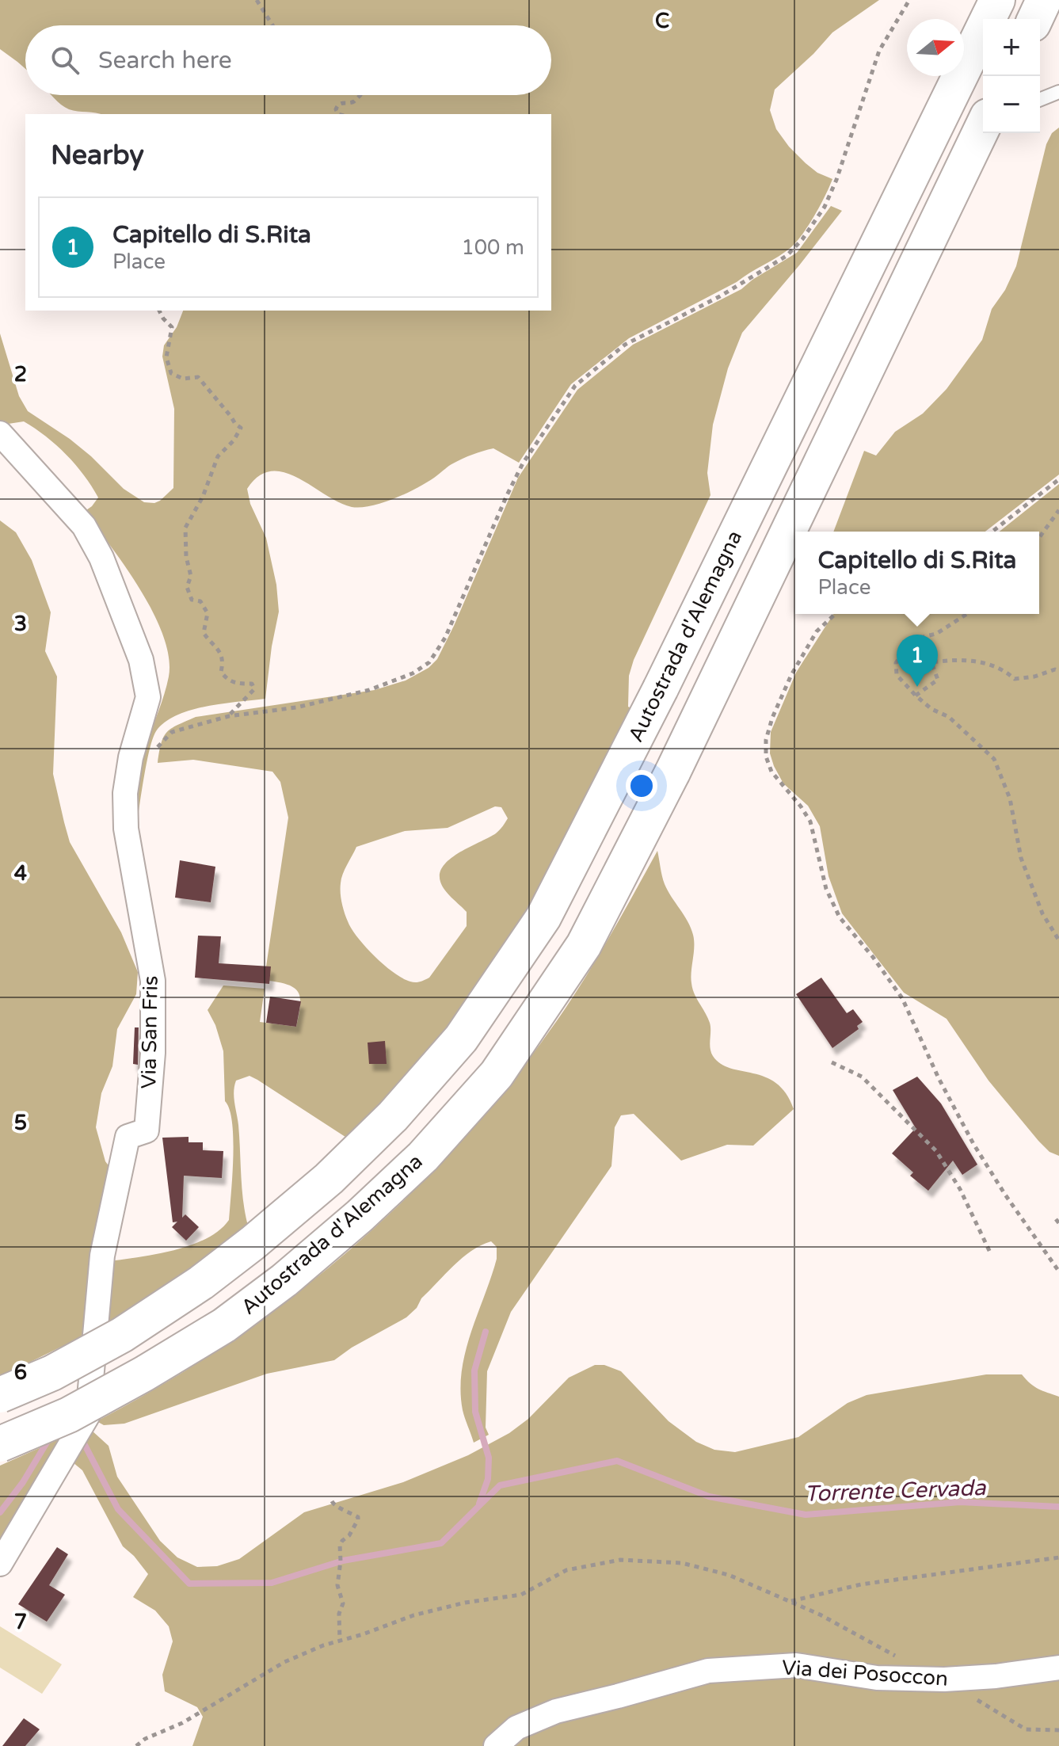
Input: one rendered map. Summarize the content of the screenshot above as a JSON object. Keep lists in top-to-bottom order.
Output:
{
  "streets": {
    "highway": ["Autostrada d'Alemagna"],
    "street": ["Via San Fris", "Via dei Posoccon"]
  },
  "water": ["Torrente Cervada"],
  "north": "right",
  "page": {
    "map_buttons": ["+", "−"],
    "search": "Search here",
    "heading": "Nearby",
    "list": [
      {
        "mark": "1",
        "name": "Capitello di S.Rita",
        "note": "Place",
        "value": "100 m"
      }
    ],
    "popup": ["Capitello di S.Rita", "Place"],
    "pins": "1"
  },
  "grid": {
    "columns": ["C"],
    "rows": [
      "2",
      "3",
      "4",
      "5",
      "6",
      "7"
    ]
  }
}
